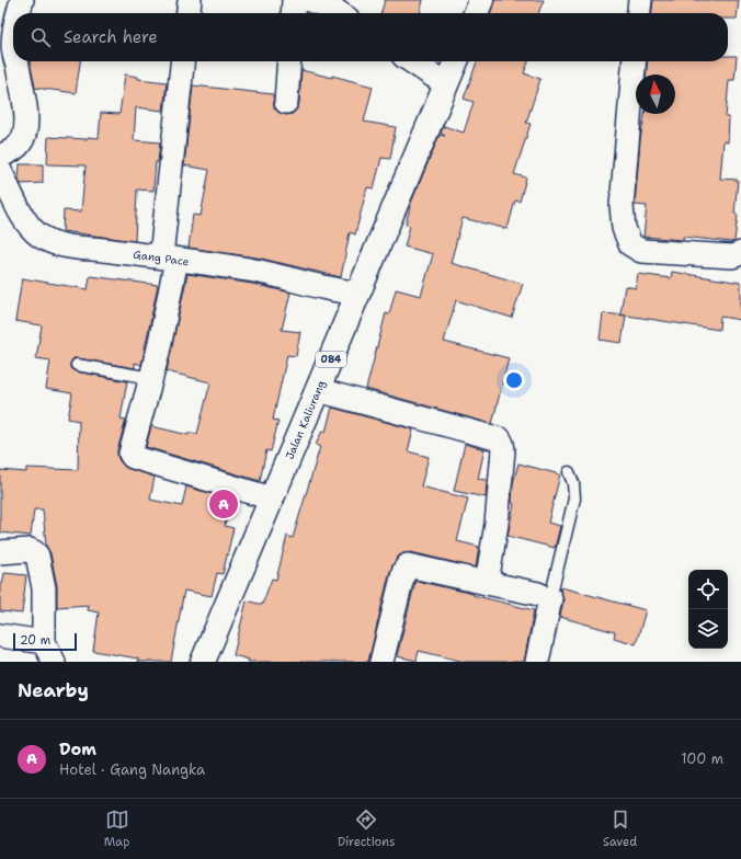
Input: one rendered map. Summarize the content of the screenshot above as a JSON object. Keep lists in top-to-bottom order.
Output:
{
  "streets": {
    "main road": ["084", "Jalan Kaliurang"],
    "street": ["Gang Pace"]
  },
  "crossings": [
    ["Gang Pace", "Jalan Kaliurang"]
  ],
  "scale_bar": "20 m",
  "north": "top",
  "page": {
    "search": "Search here",
    "pins": "A",
    "scale": "20 m",
    "heading": "Nearby",
    "list": [
      {
        "mark": "A",
        "name": "Dom",
        "note": "Hotel · Gang Nangka",
        "value": "100 m"
      }
    ],
    "nav": ["Map", "Directions", "Saved"]
  }
}
